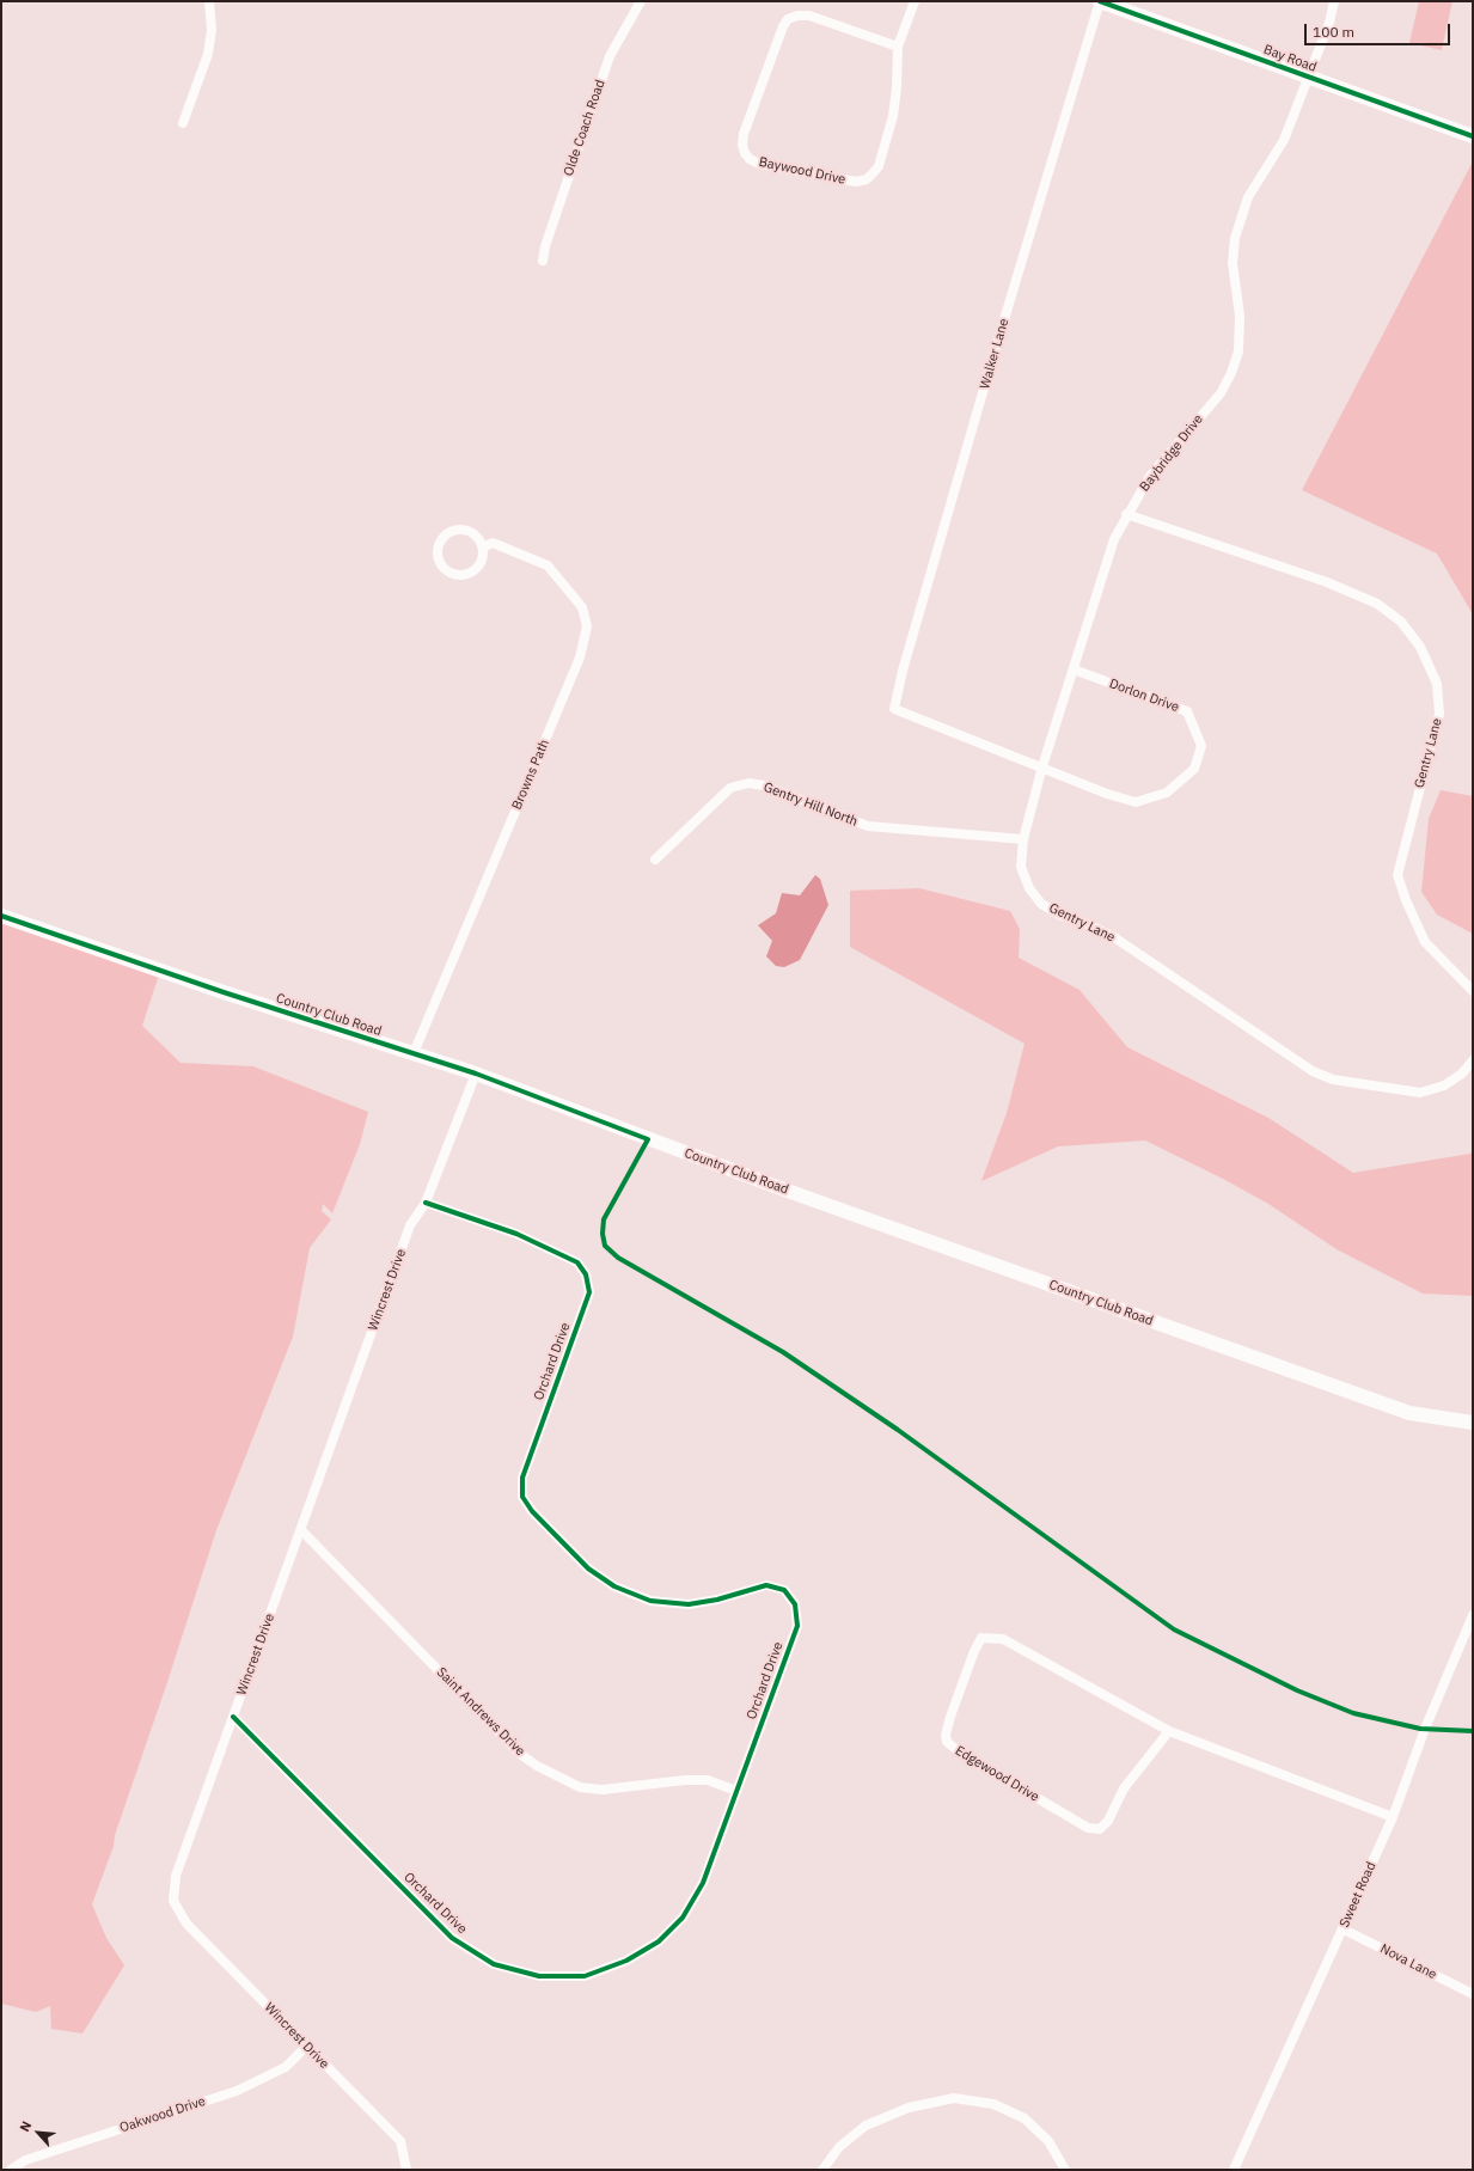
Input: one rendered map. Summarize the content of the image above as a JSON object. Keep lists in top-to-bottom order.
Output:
{
  "streets": {
    "street": [
      "Bay Road",
      "Olde Coach Road",
      "Baywood Drive",
      "Walker Lane",
      "Baybridge Drive",
      "Dorlon Drive",
      "Gentry Lane",
      "Browns Path",
      "Gentry Hill North",
      "Country Club Road",
      "Wincrest Drive",
      "Orchard Drive",
      "Saint Andrews Drive",
      "Edgewood Drive",
      "Sweet Road",
      "Nova Lane",
      "Oakwood Drive"
    ]
  },
  "crossings": [
    ["Bay Road", "Walker Lane"],
    ["Bay Road", "Baybridge Drive"],
    ["Walker Lane", "Baybridge Drive"],
    ["Walker Lane", "Dorlon Drive"],
    ["Walker Lane", "Gentry Lane"],
    ["Baybridge Drive", "Dorlon Drive"],
    ["Baybridge Drive", "Gentry Lane"],
    ["Dorlon Drive", "Gentry Lane"],
    ["Gentry Lane", "Gentry Hill North"],
    ["Browns Path", "Country Club Road"],
    ["Country Club Road", "Wincrest Drive"],
    ["Wincrest Drive", "Orchard Drive"],
    ["Wincrest Drive", "Saint Andrews Drive"],
    ["Wincrest Drive", "Oakwood Drive"],
    ["Orchard Drive", "Saint Andrews Drive"],
    ["Edgewood Drive", "Sweet Road"],
    ["Sweet Road", "Nova Lane"]
  ],
  "scale_bar": "100 m",
  "north": "top left"
}
